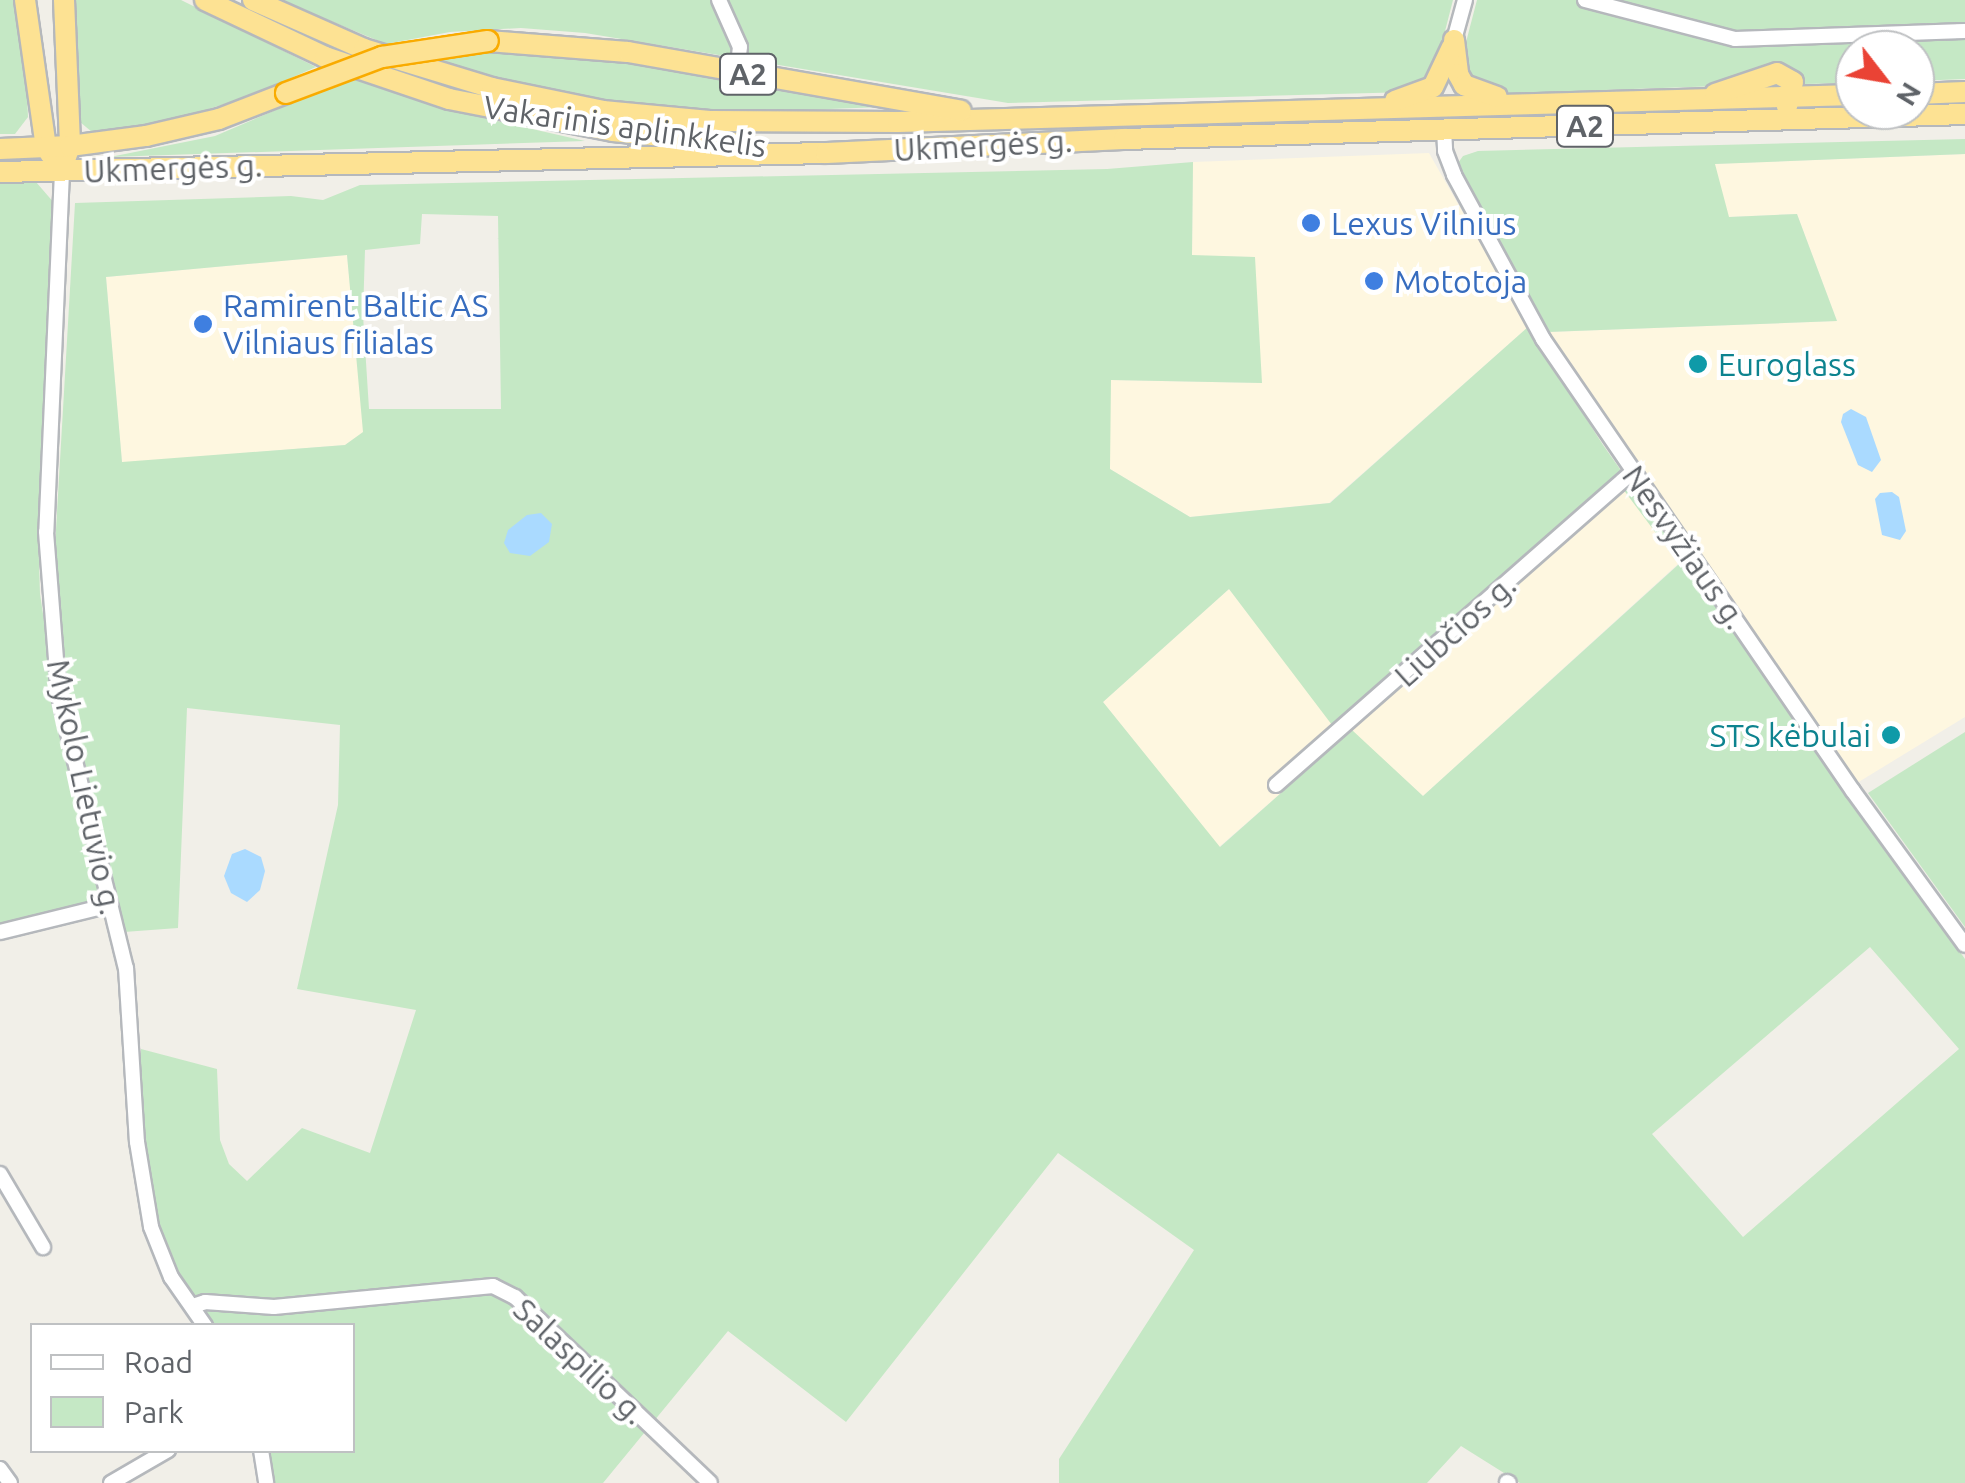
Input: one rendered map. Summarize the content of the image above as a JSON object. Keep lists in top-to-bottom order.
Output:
{
  "streets": {
    "highway": ["A2", "Vakarinis aplinkkelis", "Ukmergės g."],
    "street": [
      "Nesvyžiaus g.",
      "Liubčios g.",
      "Mykolo Lietuvio g.",
      "Salaspilio g."
    ]
  },
  "crossings": [
    ["A2", "Vakarinis aplinkkelis"],
    ["A2", "Ukmergės g."],
    ["Vakarinis aplinkkelis", "Ukmergės g."],
    ["Ukmergės g.", "Nesvyžiaus g."],
    ["Ukmergės g.", "Mykolo Lietuvio g."],
    ["Nesvyžiaus g.", "Liubčios g."],
    ["Mykolo Lietuvio g.", "Salaspilio g."]
  ],
  "places": [
    "Lexus Vilnius",
    "Mototoja",
    "Ramirent Baltic AS Vilniaus filialas",
    "Euroglass",
    "STS kėbulai"
  ],
  "legend": ["Road", "Park"],
  "north": "bottom right"
}
